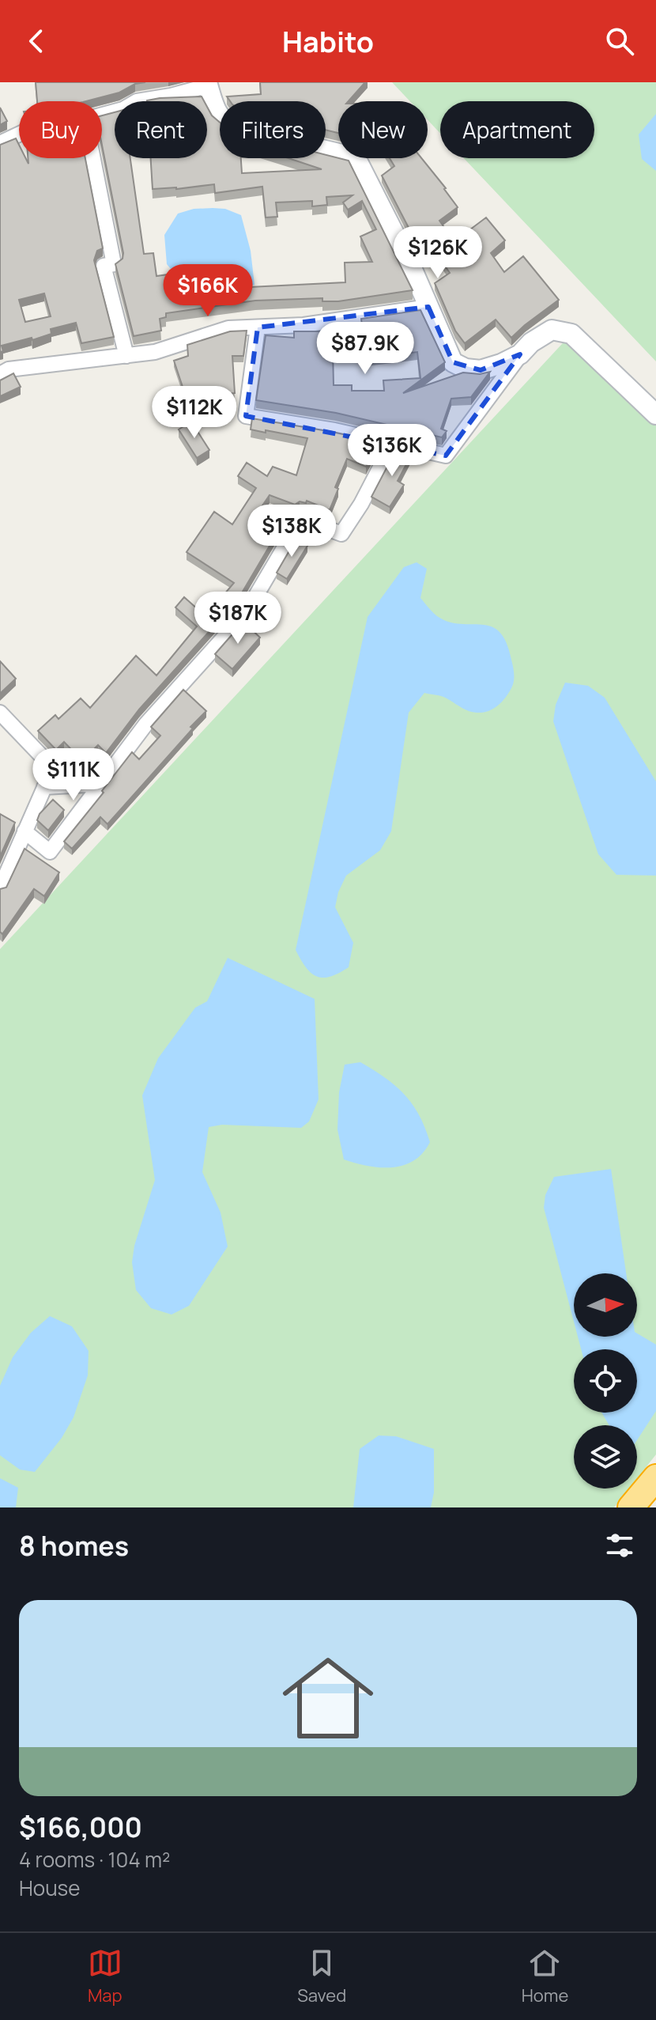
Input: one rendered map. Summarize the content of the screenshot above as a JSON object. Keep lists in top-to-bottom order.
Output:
{
  "north": "right",
  "page": {
    "header": "Habito",
    "chip": [
      "Buy",
      "Rent",
      "Filters",
      "New",
      "Apartment"
    ],
    "price": [
      "$126K",
      "$166K",
      "$87.9K",
      "$112K",
      "$136K",
      "$138K",
      "$187K",
      "$111K"
    ],
    "heading": "8 homes",
    "list": [
      {
        "name": "$166,000",
        "note": "4 rooms · 104 m² · House"
      }
    ],
    "tabs": ["Map", "Saved", "Home"]
  }
}
